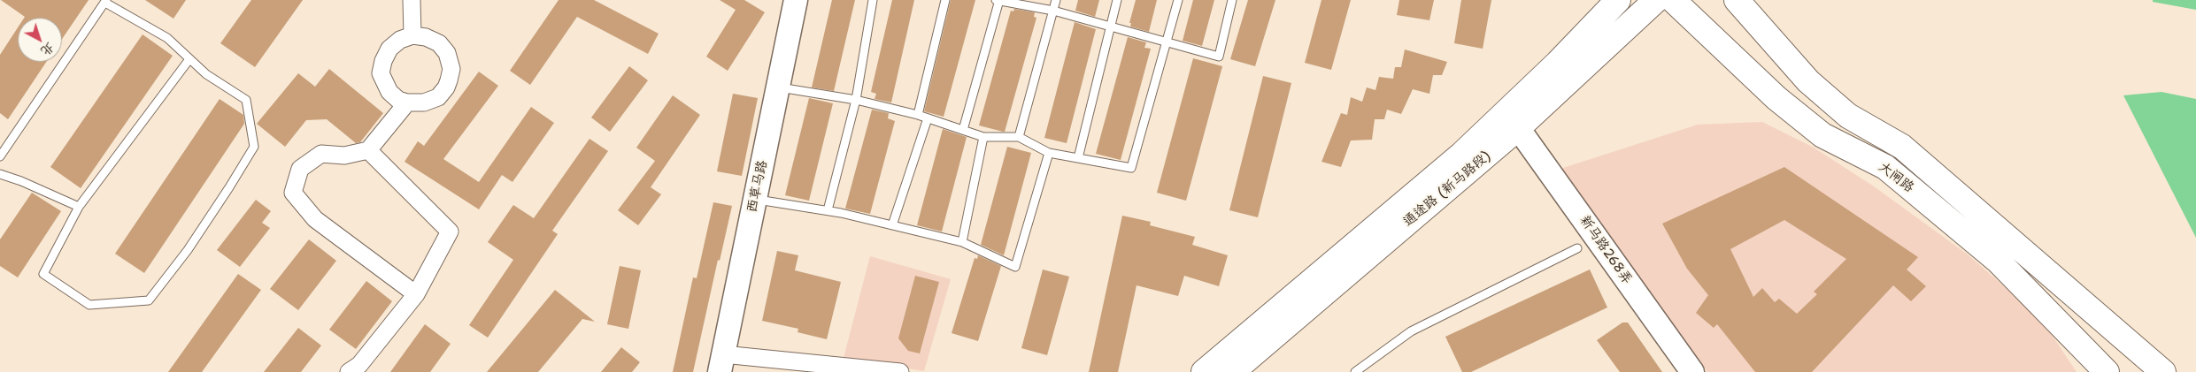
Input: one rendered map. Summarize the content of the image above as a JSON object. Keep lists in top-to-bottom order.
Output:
{
  "streets": {
    "main road": ["大闸路", "通途路 (新马路段)"],
    "street": ["西草马路", "新马路268弄"]
  },
  "crossings": [
    ["通途路 (新马路段)", "新马路268弄"]
  ],
  "north": "bottom right"
}
